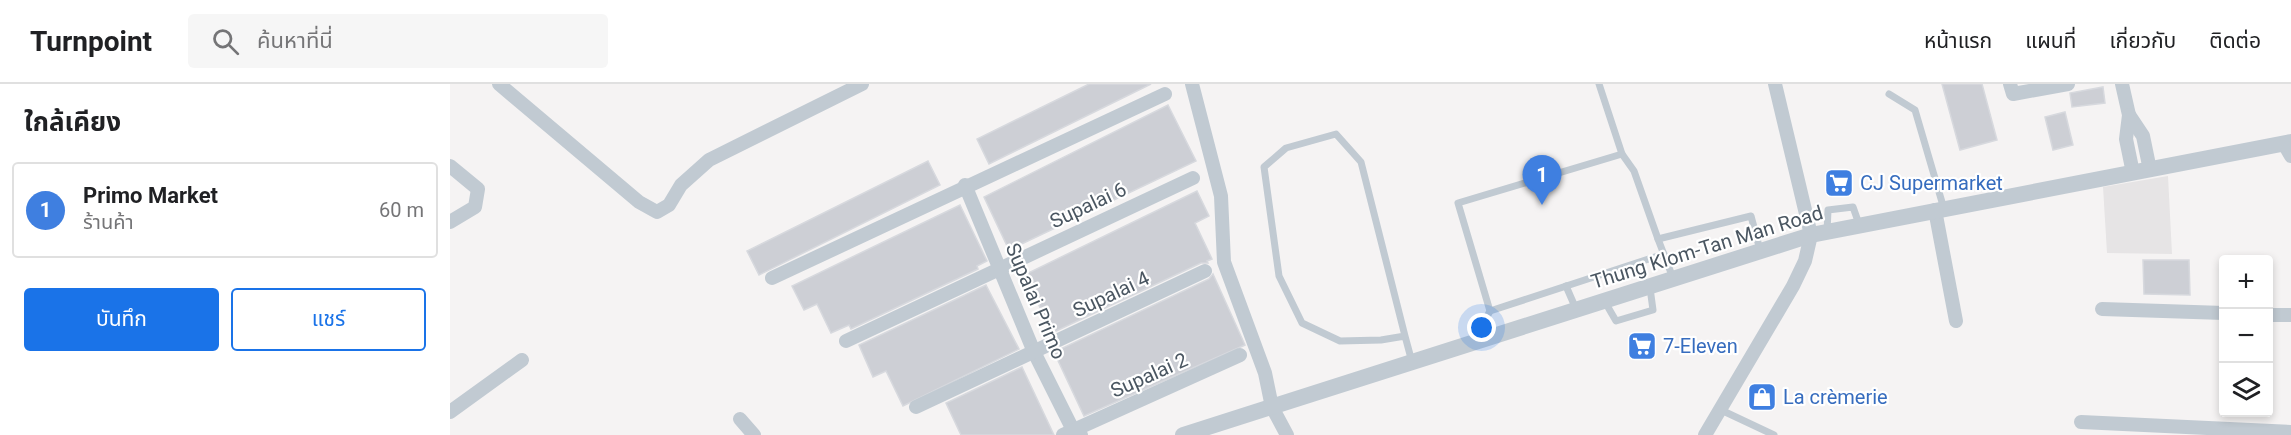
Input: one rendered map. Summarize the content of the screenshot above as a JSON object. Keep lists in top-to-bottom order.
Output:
{
  "streets": {
    "street": [
      "Supalai 6",
      "Thung Klom-Tan Man Road",
      "Supalai 4",
      "Supalai Primo",
      "Supalai 2"
    ]
  },
  "crossings": [
    ["Supalai 6", "Supalai Primo"],
    ["Supalai 4", "Supalai Primo"],
    ["Supalai Primo", "Supalai 2"]
  ],
  "places": {
    "supermarket": ["CJ Supermarket", "7-Eleven"],
    "shop": ["La crèmerie"]
  },
  "page": {
    "header": "Turnpoint",
    "search": "ค้นหาที่นี่",
    "nav": [
      "หน้าแรก",
      "แผนที่",
      "เกี่ยวกับ",
      "ติดต่อ"
    ],
    "heading": "ใกล้เคียง",
    "pins": "1",
    "list": [
      {
        "mark": "1",
        "name": "Primo Market",
        "note": "ร้านค้า",
        "value": "60 m"
      }
    ],
    "map_buttons": ["+", "−"],
    "buttons": ["บันทึก", "แชร์"]
  }
}
